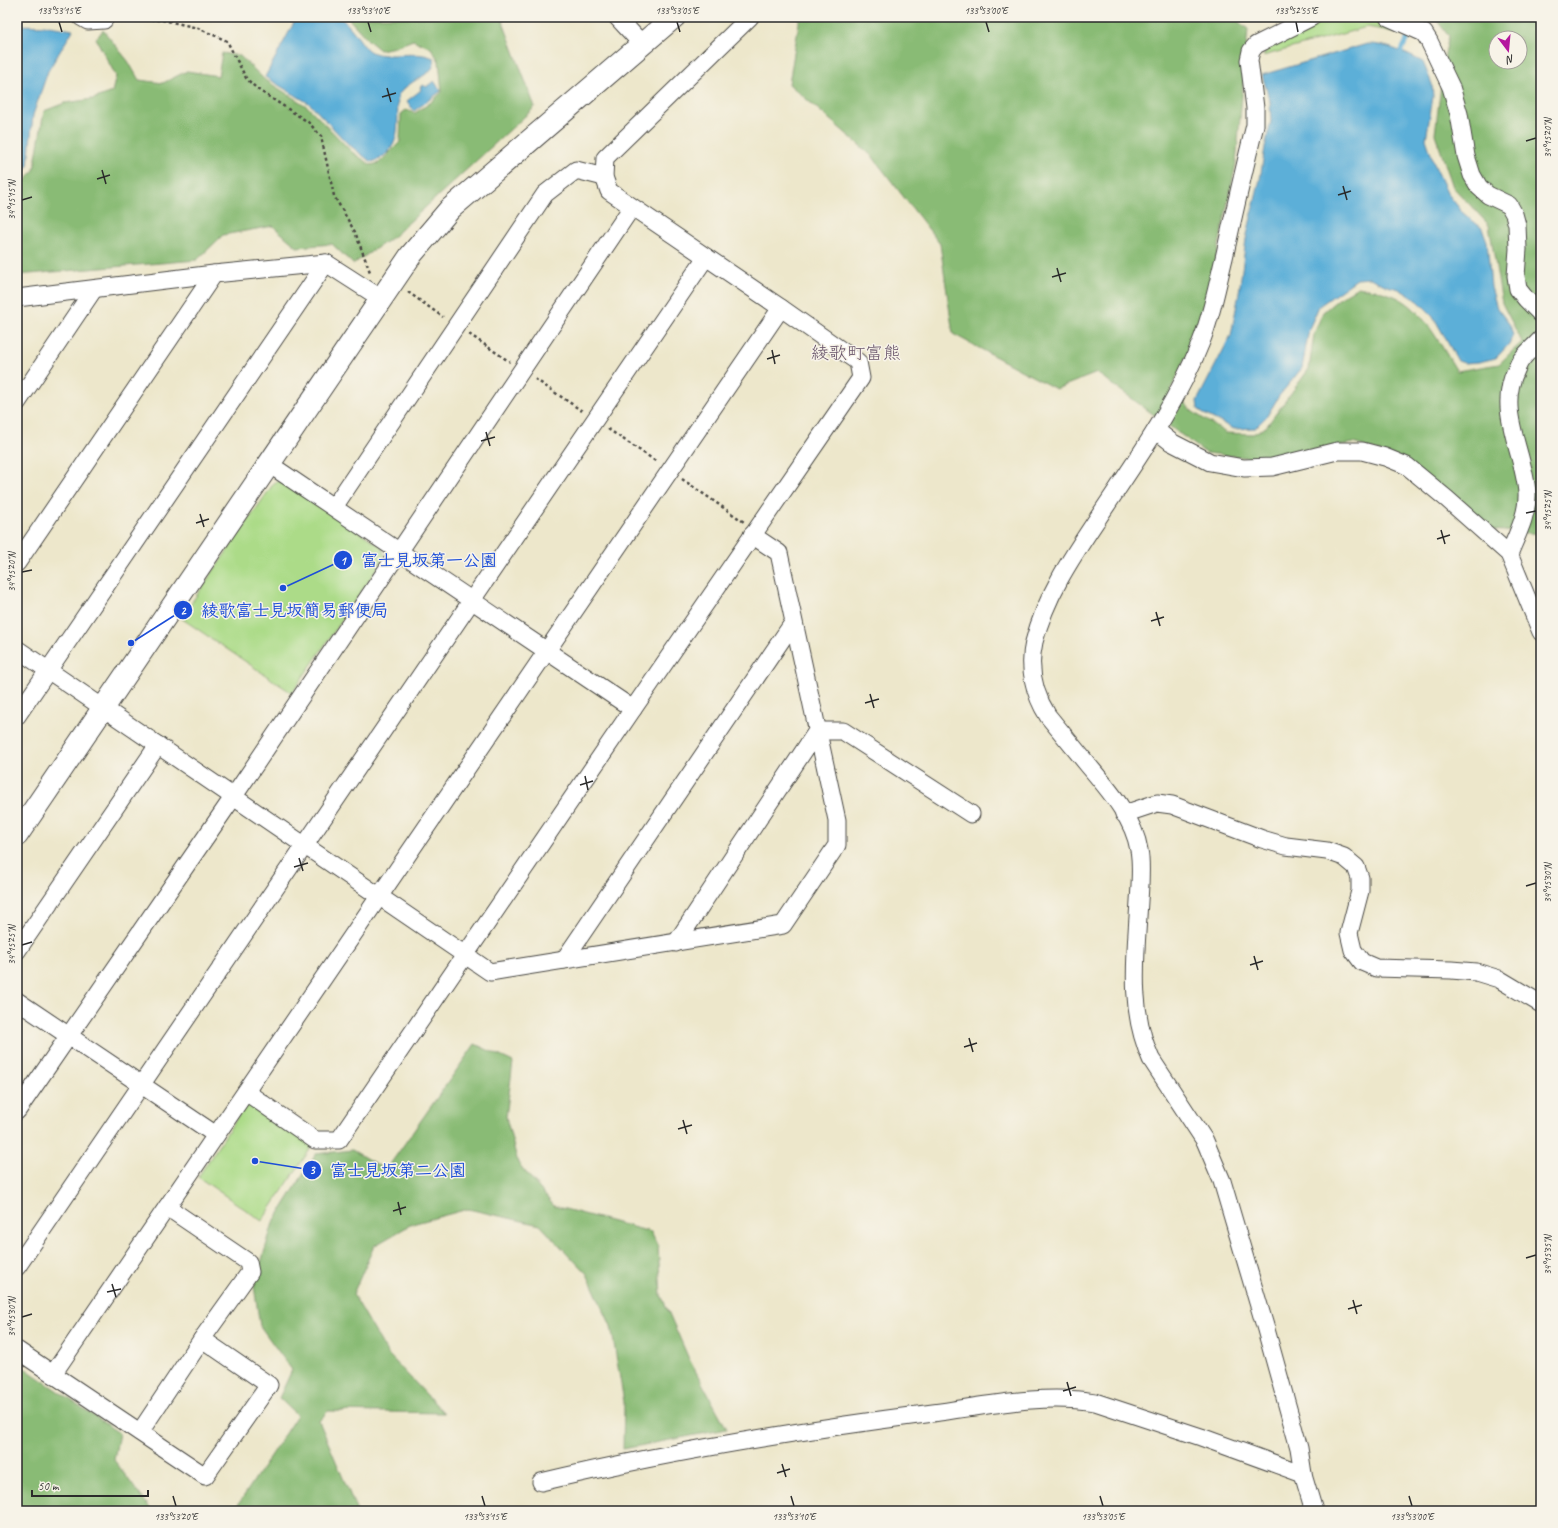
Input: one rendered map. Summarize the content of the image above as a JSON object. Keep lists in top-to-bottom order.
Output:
{
  "districts": ["綾歌町富熊"],
  "places": ["富士見坂第一公園", "綾歌富士見坂簡易郵便局", "富士見坂第二公園"],
  "scale_bar": "50 m",
  "north": "bottom",
  "coordinates": [
    "133°53'15\"E",
    "133°53'10\"E",
    "133°53'05\"E",
    "133°53'00\"E",
    "133°52'55\"E",
    "34°15'20\"N",
    "34°15'15\"N",
    "34°15'25\"N",
    "34°15'30\"N",
    "34°15'35\"N",
    "133°53'20\"E"
  ]
}
